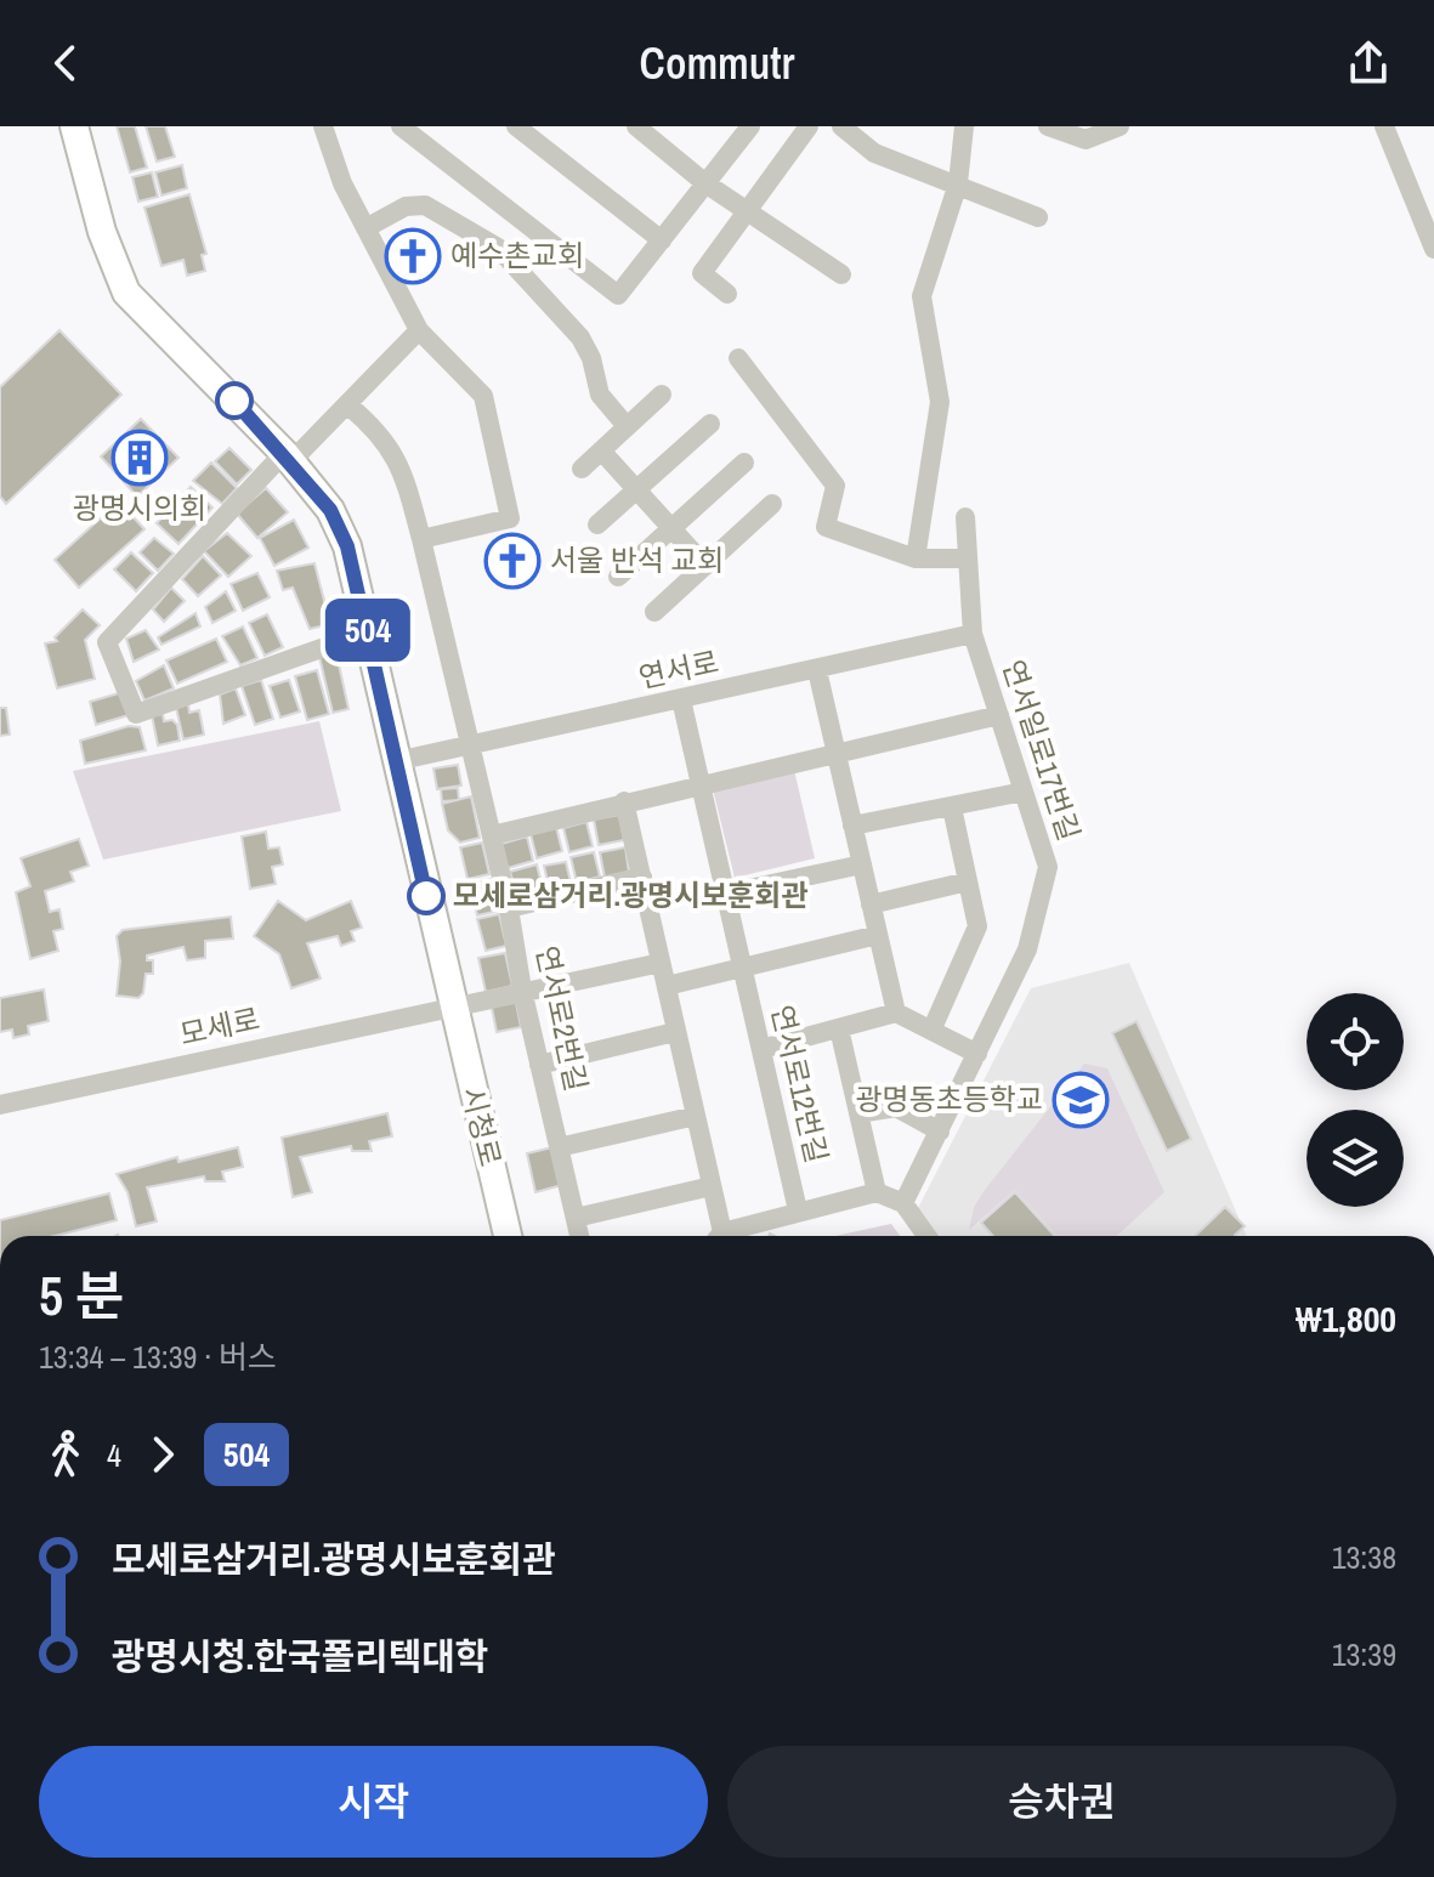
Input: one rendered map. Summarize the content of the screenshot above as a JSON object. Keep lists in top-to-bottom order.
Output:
{
  "streets": {
    "main road": ["시청로"],
    "street": [
      "연서로",
      "연서일로17번길",
      "연서로2번길",
      "모세로",
      "연서로12번길"
    ]
  },
  "crossings": [
    ["연서로", "연서일로17번길"],
    ["연서로", "연서로2번길"],
    ["연서로", "연서로12번길"],
    ["연서로", "시청로"],
    ["연서로2번길", "모세로"],
    ["모세로", "시청로"]
  ],
  "places": {
    "church": ["예수촌교회", "서울 반석 교회"],
    "building": ["광명시의회"],
    "other": ["모세로삼거리.광명시보훈회관"],
    "school or university": ["광명동초등학교"]
  },
  "lines": ["bus line 504"],
  "page": {
    "header": "Commutr",
    "on_map": "504",
    "heading": ["5 분", "13:34 – 13:39 · 버스", "₩1,800"],
    "legs": ["4", "504"],
    "list": [
      {
        "name": "모세로삼거리.광명시보훈회관",
        "value": "13:38"
      },
      {
        "name": "광명시청.한국폴리텍대학",
        "value": "13:39"
      }
    ],
    "buttons": ["시작", "승차권"]
  }
}
